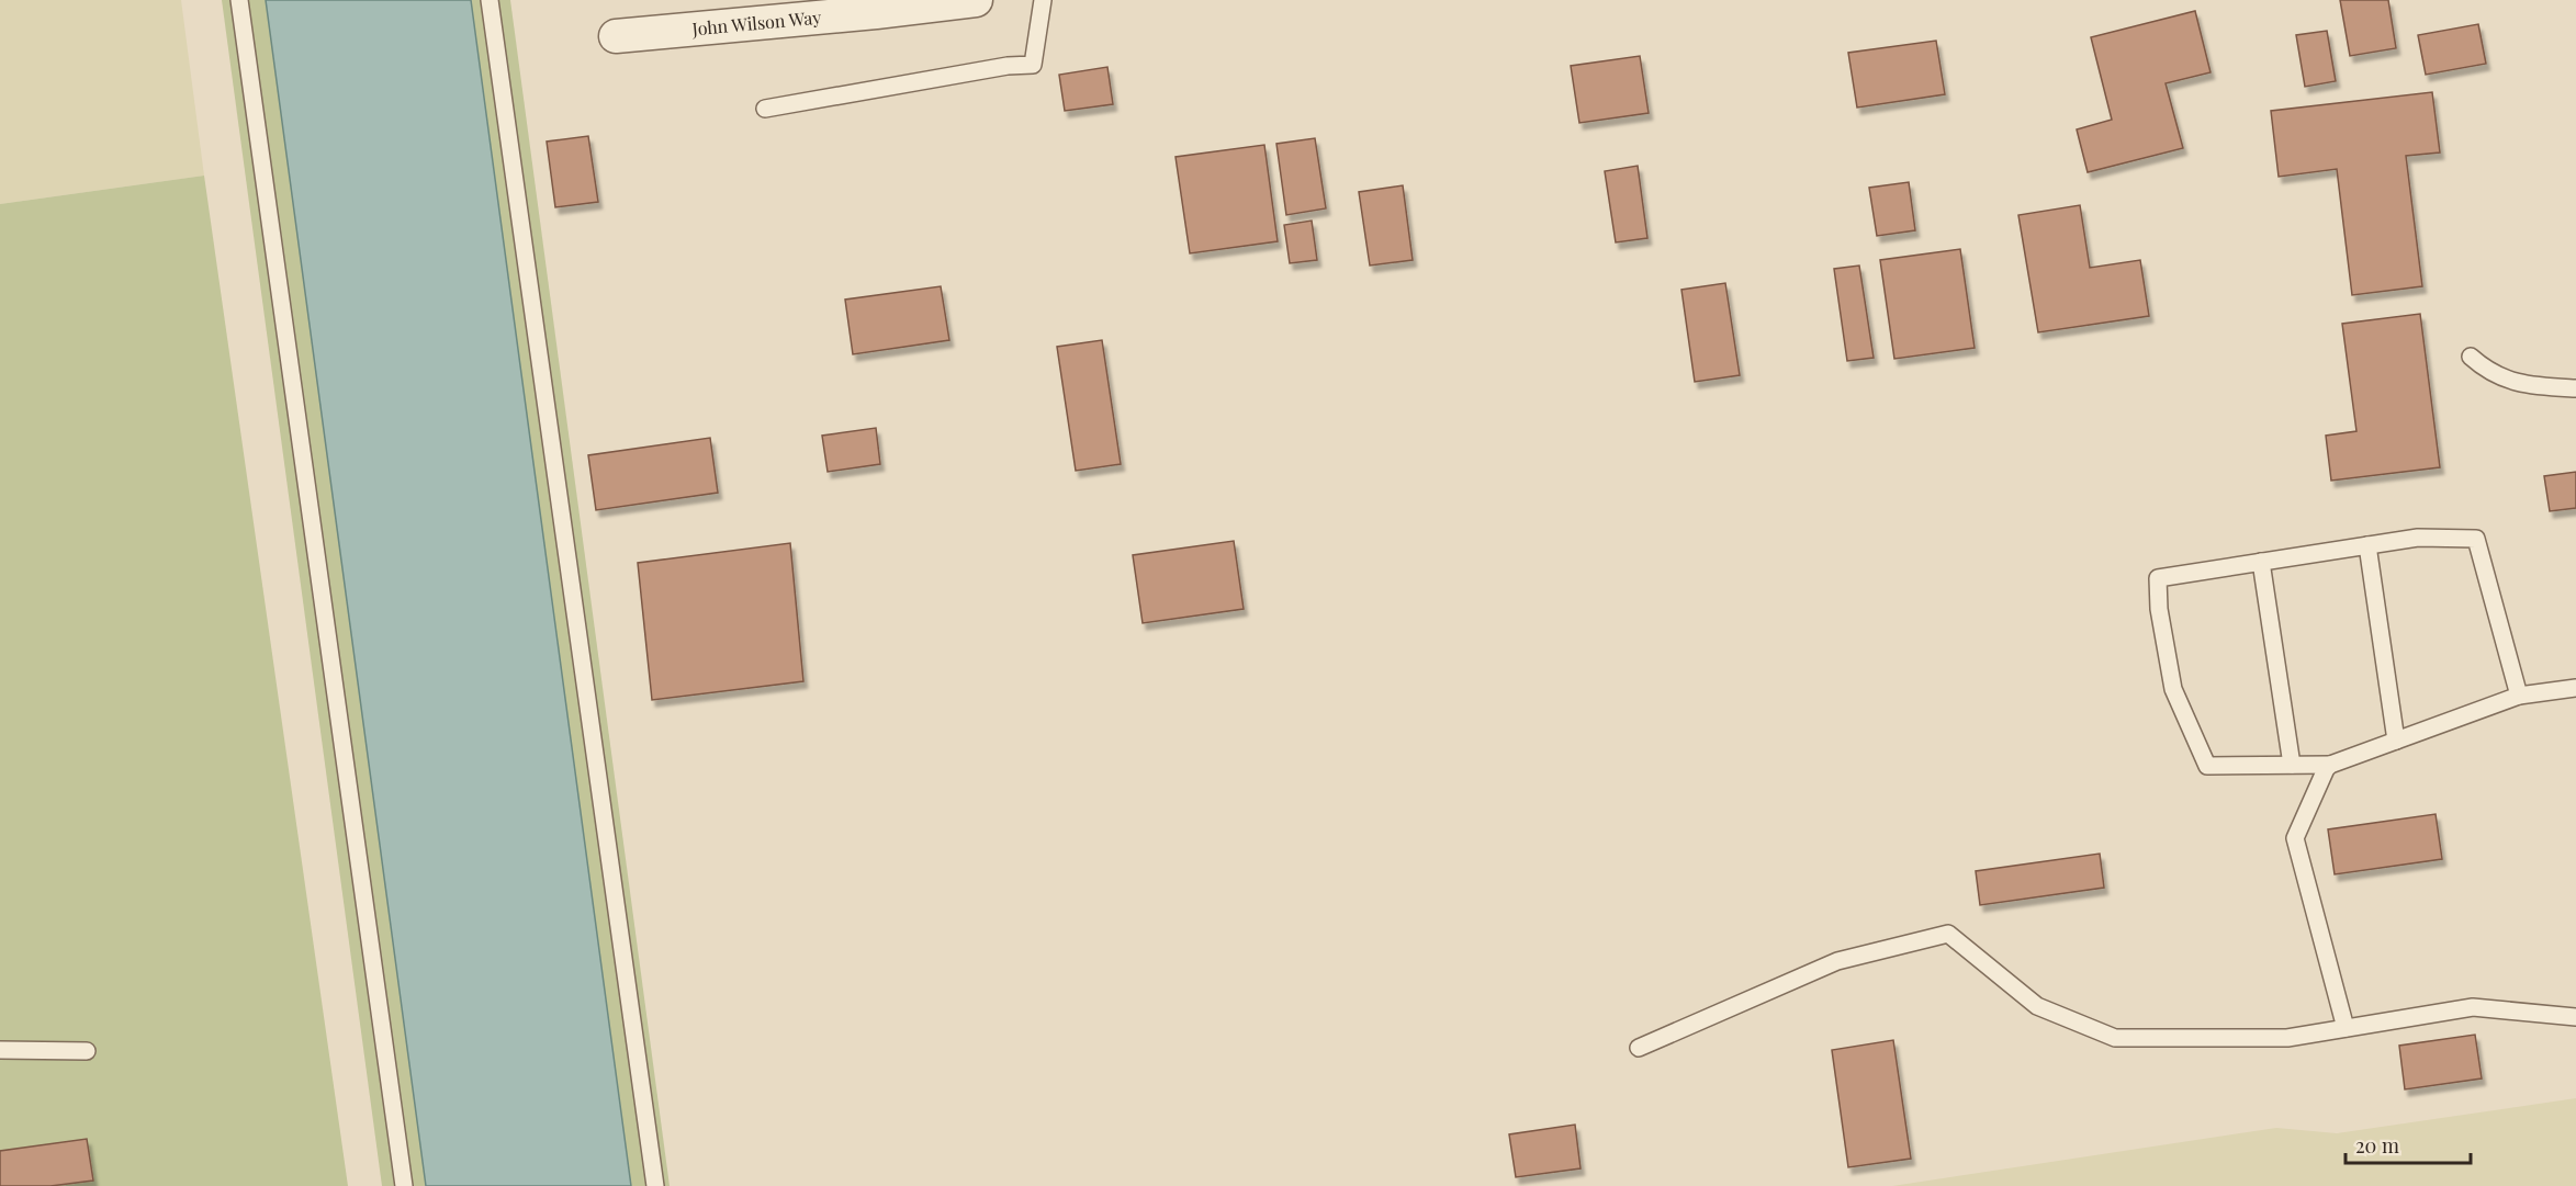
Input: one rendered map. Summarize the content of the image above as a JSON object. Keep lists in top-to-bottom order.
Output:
{
  "streets": {
    "street": ["John Wilson Way"]
  },
  "scale_bar": "20 m"
}
